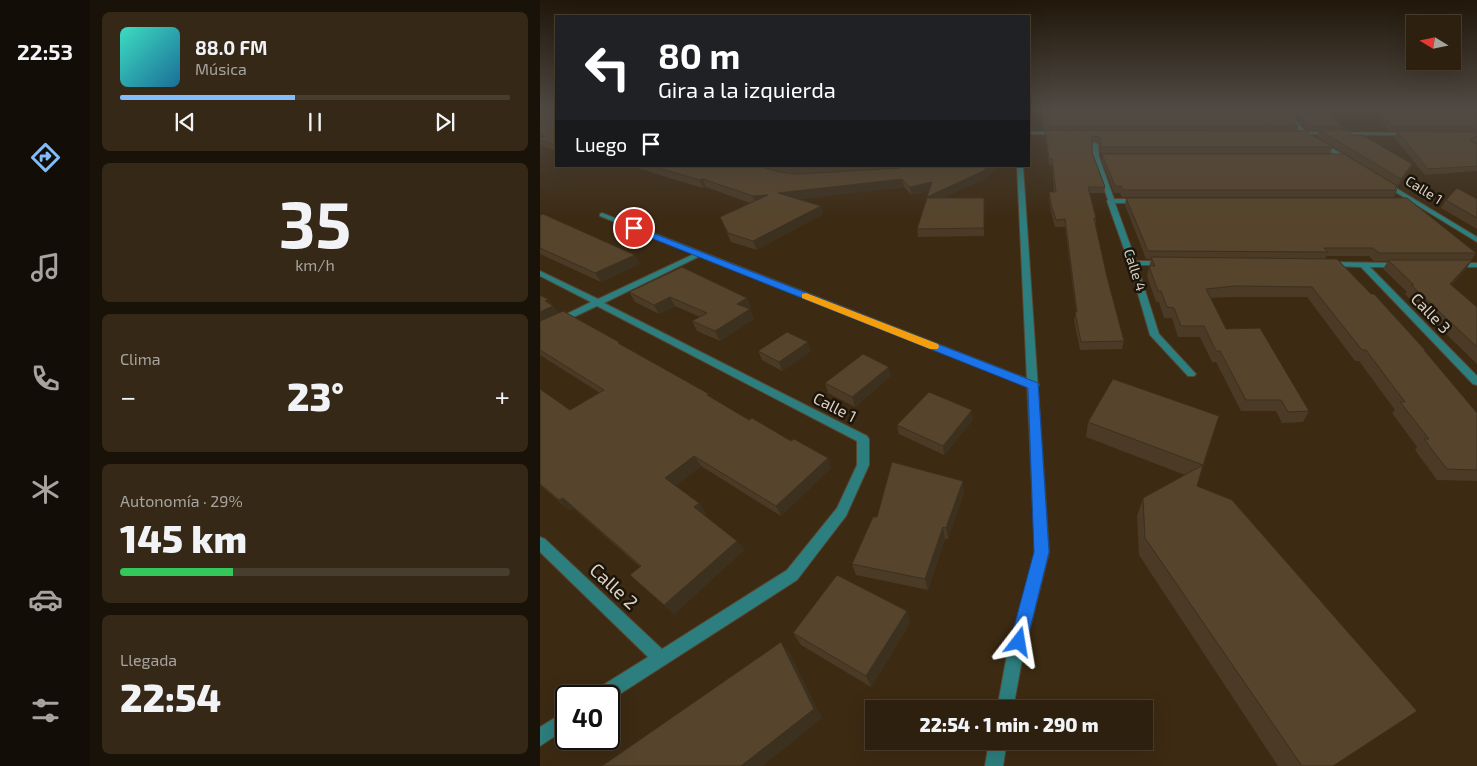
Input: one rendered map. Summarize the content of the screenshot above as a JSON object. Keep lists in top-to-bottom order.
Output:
{
  "streets": {
    "street": [
      "Calle 1",
      "Calle 4",
      "Calle 3",
      "Calle 2"
    ]
  },
  "crossings": [
    ["Calle 1", "Calle 2"]
  ],
  "north": "left",
  "page": {
    "tabs": "22:53",
    "turn": ["80 m", "Gira a la izquierda"],
    "song": ["88.0 FM", "Música"],
    "then": "Luego",
    "tile": [
      ["35", "km/h"],
      "Clima",
      ["Autonomía · 29%", "145 km"],
      ["Llegada", "22:54"]
    ],
    "heat": ["−", "23°", "+"],
    "limit": "40",
    "trip": "22:54 · 1 min · 290 m"
  }
}
